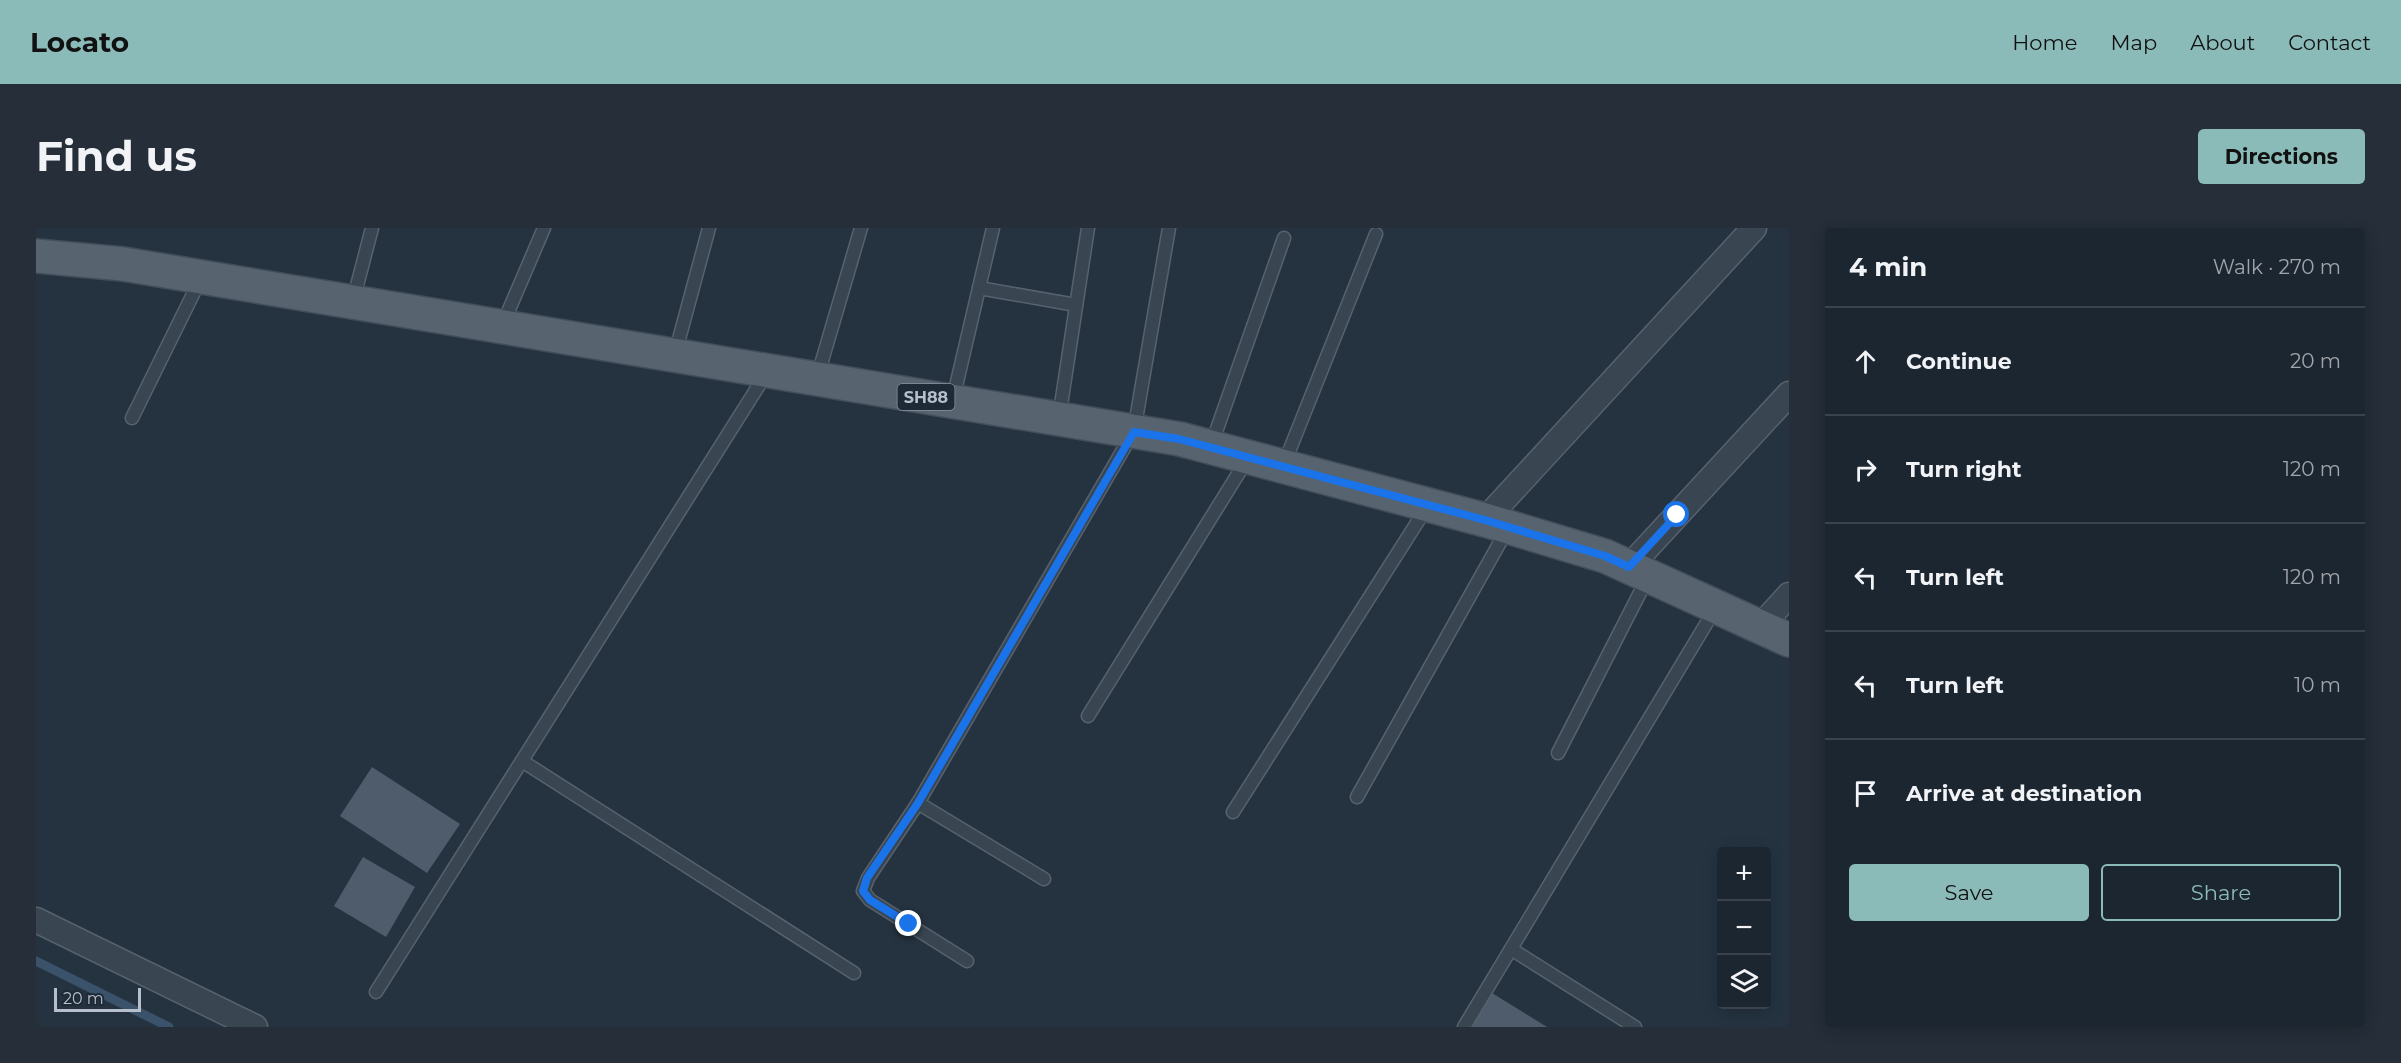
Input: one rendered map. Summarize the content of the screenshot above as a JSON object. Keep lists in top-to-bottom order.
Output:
{
  "streets": {
    "main road": ["SH88"]
  },
  "scale_bar": "20 m",
  "page": {
    "header": "Locato",
    "nav": [
      "Home",
      "Map",
      "About",
      "Contact"
    ],
    "buttons": [
      "Directions",
      ["Save", "Share"]
    ],
    "title": "Find us",
    "heading": ["4 min", "Walk · 270 m"],
    "list": [
      ["Continue", "20 m"],
      ["Turn right", "120 m"],
      ["Turn left", "120 m"],
      ["Turn left", "10 m"],
      "Arrive at destination"
    ],
    "map_buttons": ["+", "−"],
    "scale": "20 m"
  }
}
